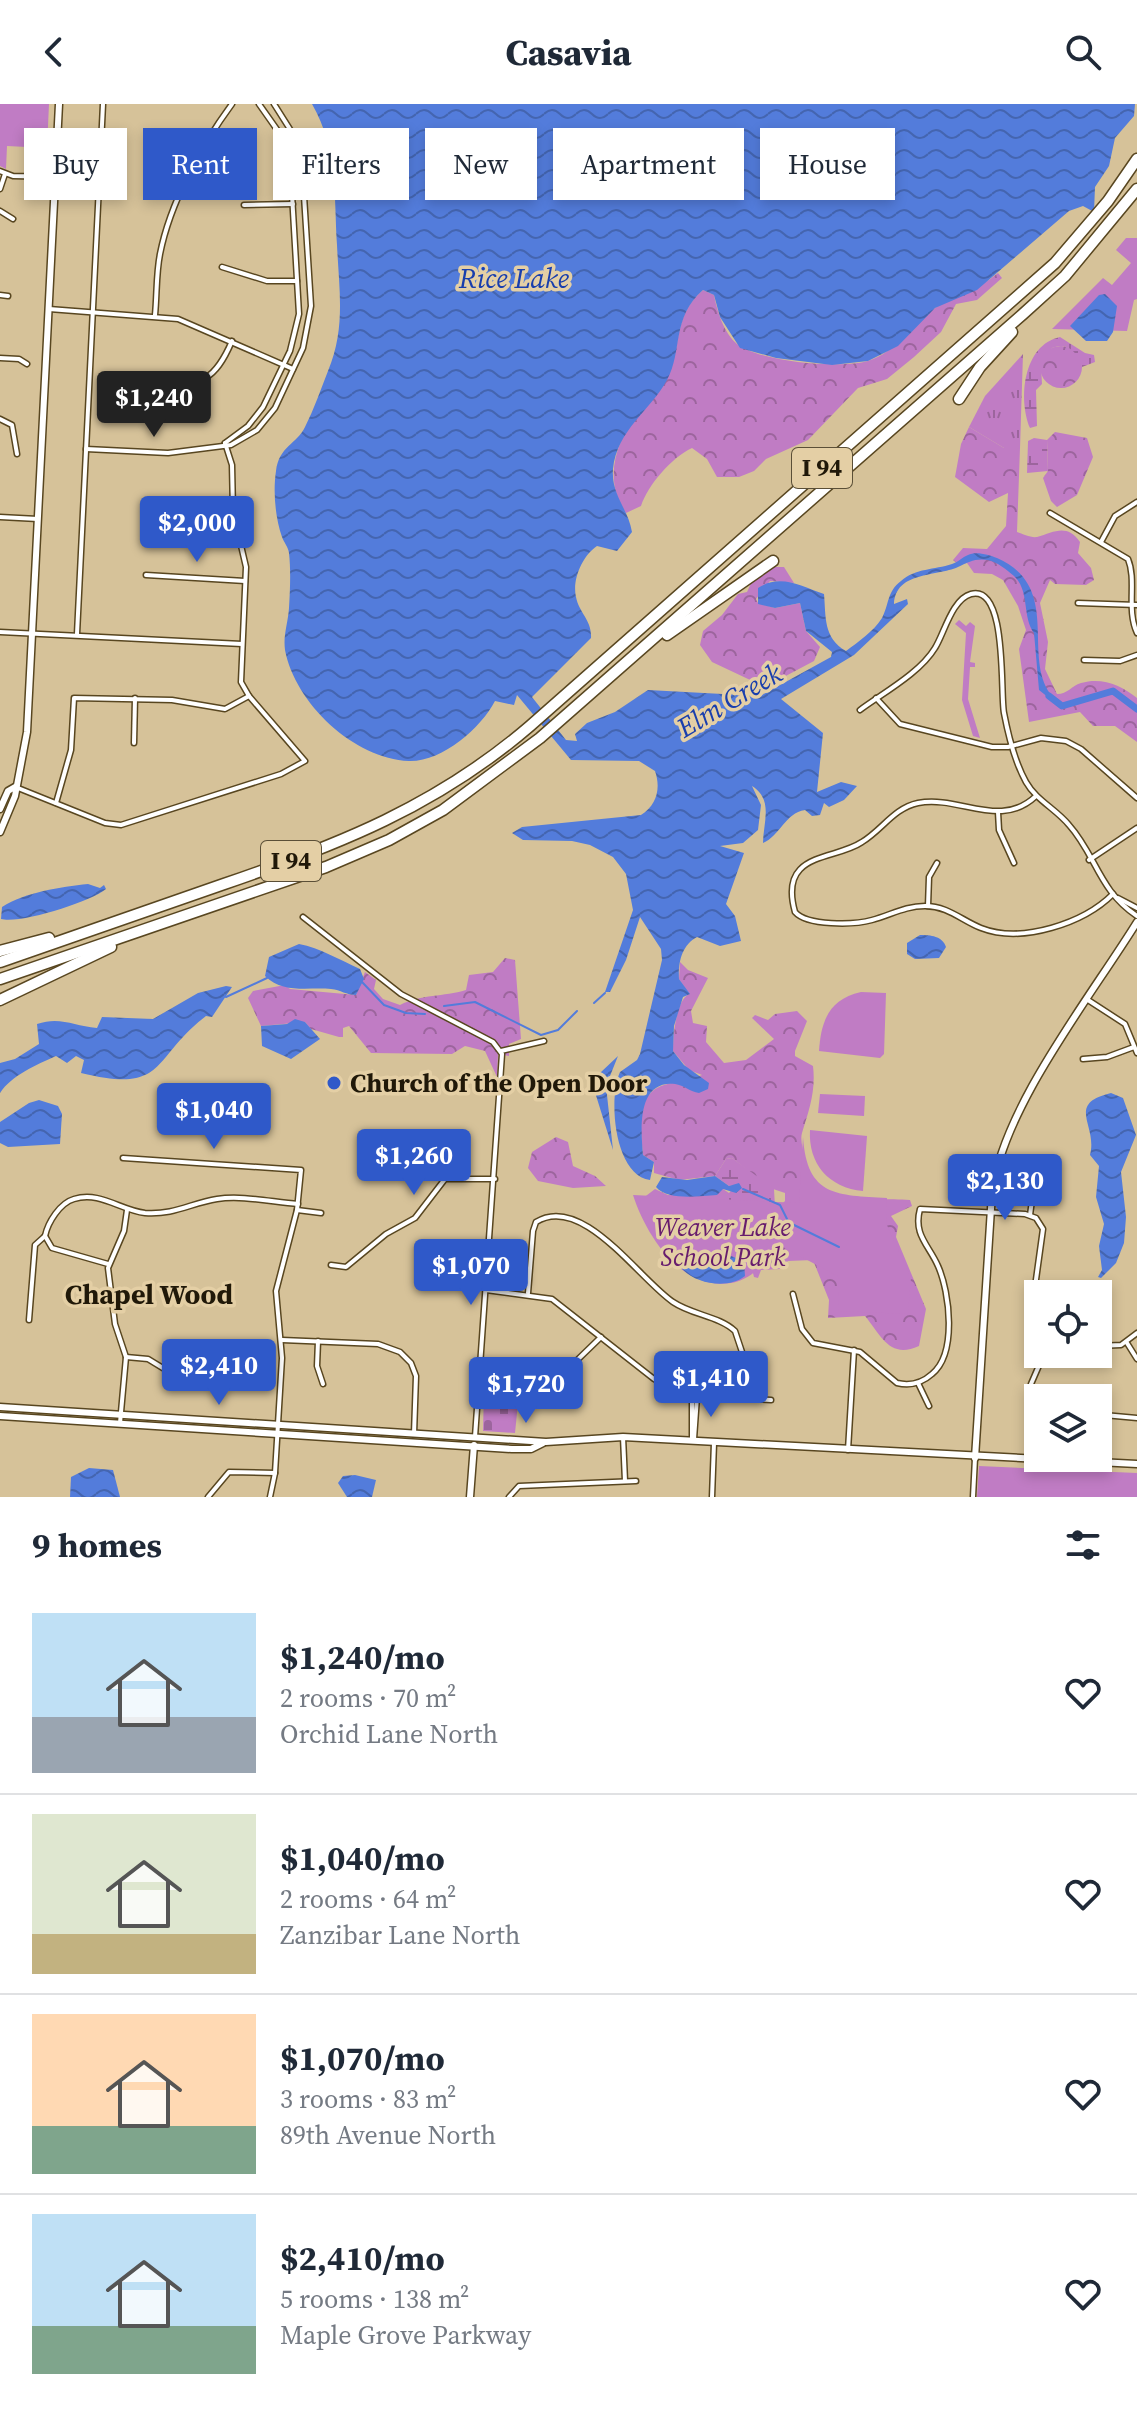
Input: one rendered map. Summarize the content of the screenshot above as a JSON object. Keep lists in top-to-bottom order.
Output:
{
  "streets": {
    "highway": ["I 94"]
  },
  "districts": ["Chapel Wood"],
  "water": ["Rice Lake", "Elm Creek"],
  "parks": ["Weaver Lake School Park"],
  "places": ["Church of the Open Door"],
  "page": {
    "header": "Casavia",
    "chip": [
      "Buy",
      "Rent",
      "Filters",
      "New",
      "Apartment",
      "House"
    ],
    "price": [
      "$1,240",
      "$2,000",
      "$1,040",
      "$1,260",
      "$2,130",
      "$1,070",
      "$2,410",
      "$1,410",
      "$1,720"
    ],
    "heading": "9 homes",
    "list": [
      {
        "name": "$1,240/mo",
        "note": "2 rooms · 70 m² · Orchid Lane North"
      },
      {
        "name": "$1,040/mo",
        "note": "2 rooms · 64 m² · Zanzibar Lane North"
      },
      {
        "name": "$1,070/mo",
        "note": "3 rooms · 83 m² · 89th Avenue North"
      },
      {
        "name": "$2,410/mo",
        "note": "5 rooms · 138 m² · Maple Grove Parkway"
      }
    ]
  }
}
